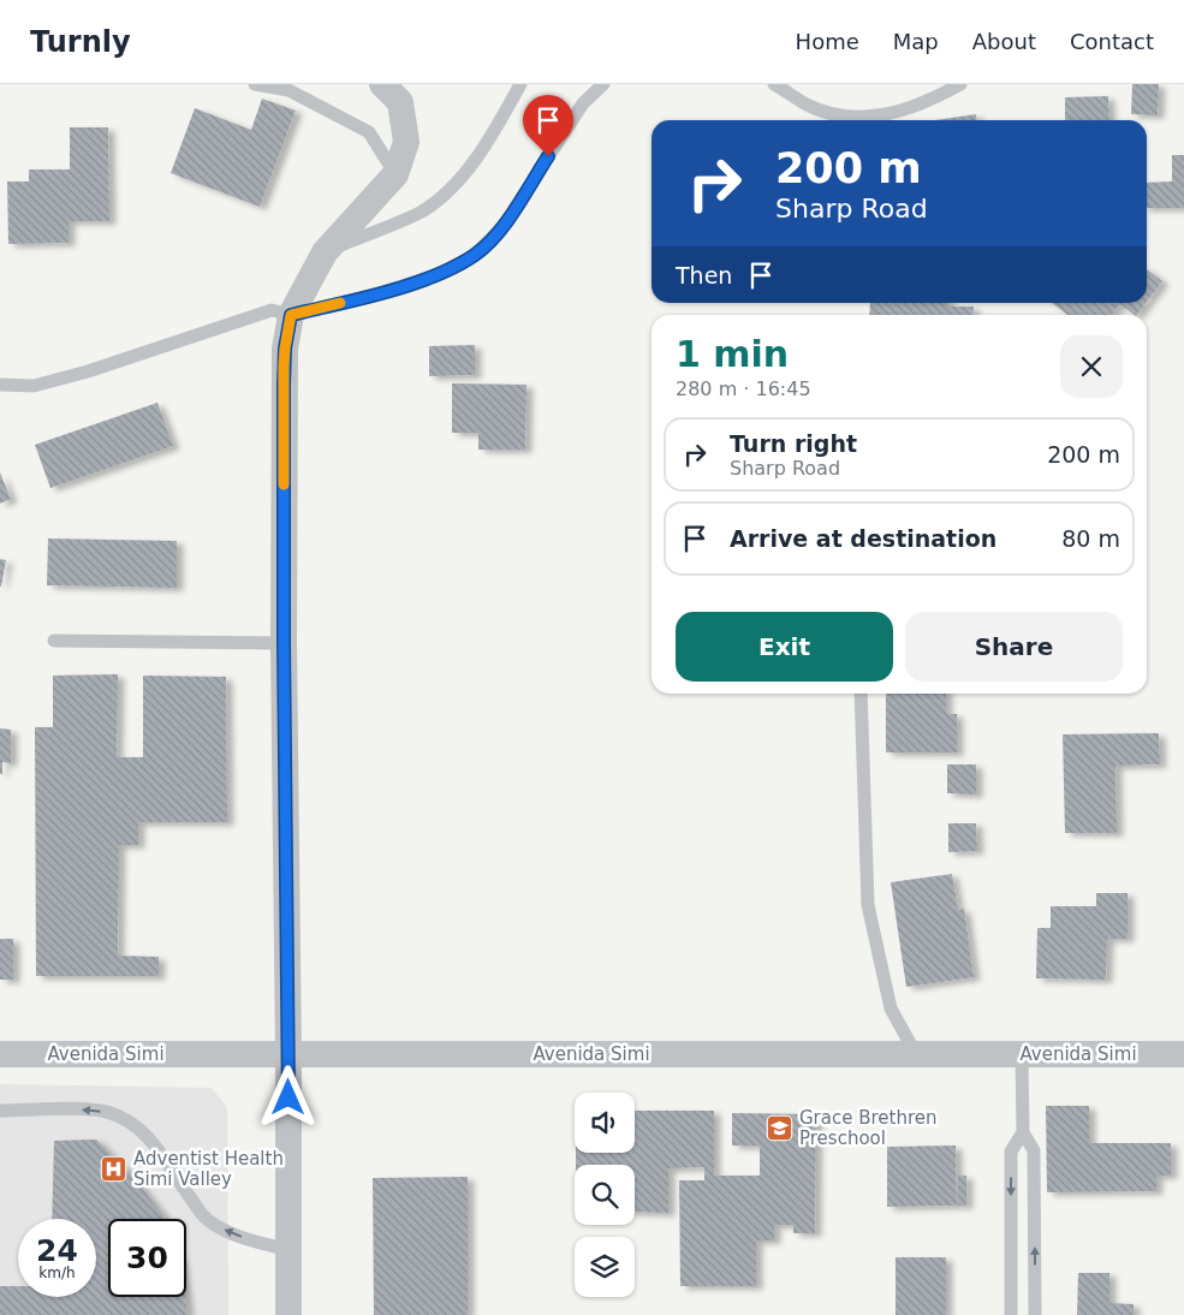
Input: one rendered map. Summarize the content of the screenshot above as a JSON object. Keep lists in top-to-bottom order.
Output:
{
  "streets": {
    "street": ["Avenida Simi"]
  },
  "places": {
    "school or university": ["Grace Brethren Preschool"],
    "hospital": ["Adventist Health Simi Valley"]
  },
  "page": {
    "header": "Turnly",
    "nav": [
      "Home",
      "Map",
      "About",
      "Contact"
    ],
    "turn": ["200 m", "Sharp Road"],
    "then": "Then",
    "heading": ["1 min", "280 m · 16:45"],
    "list": [
      {
        "name": "Turn right",
        "note": "Sharp Road",
        "value": "200 m"
      },
      {
        "name": "Arrive at destination",
        "value": "80 m"
      }
    ],
    "buttons": ["Exit", "Share"],
    "speed": "24 km/h",
    "limit": "30"
  }
}
